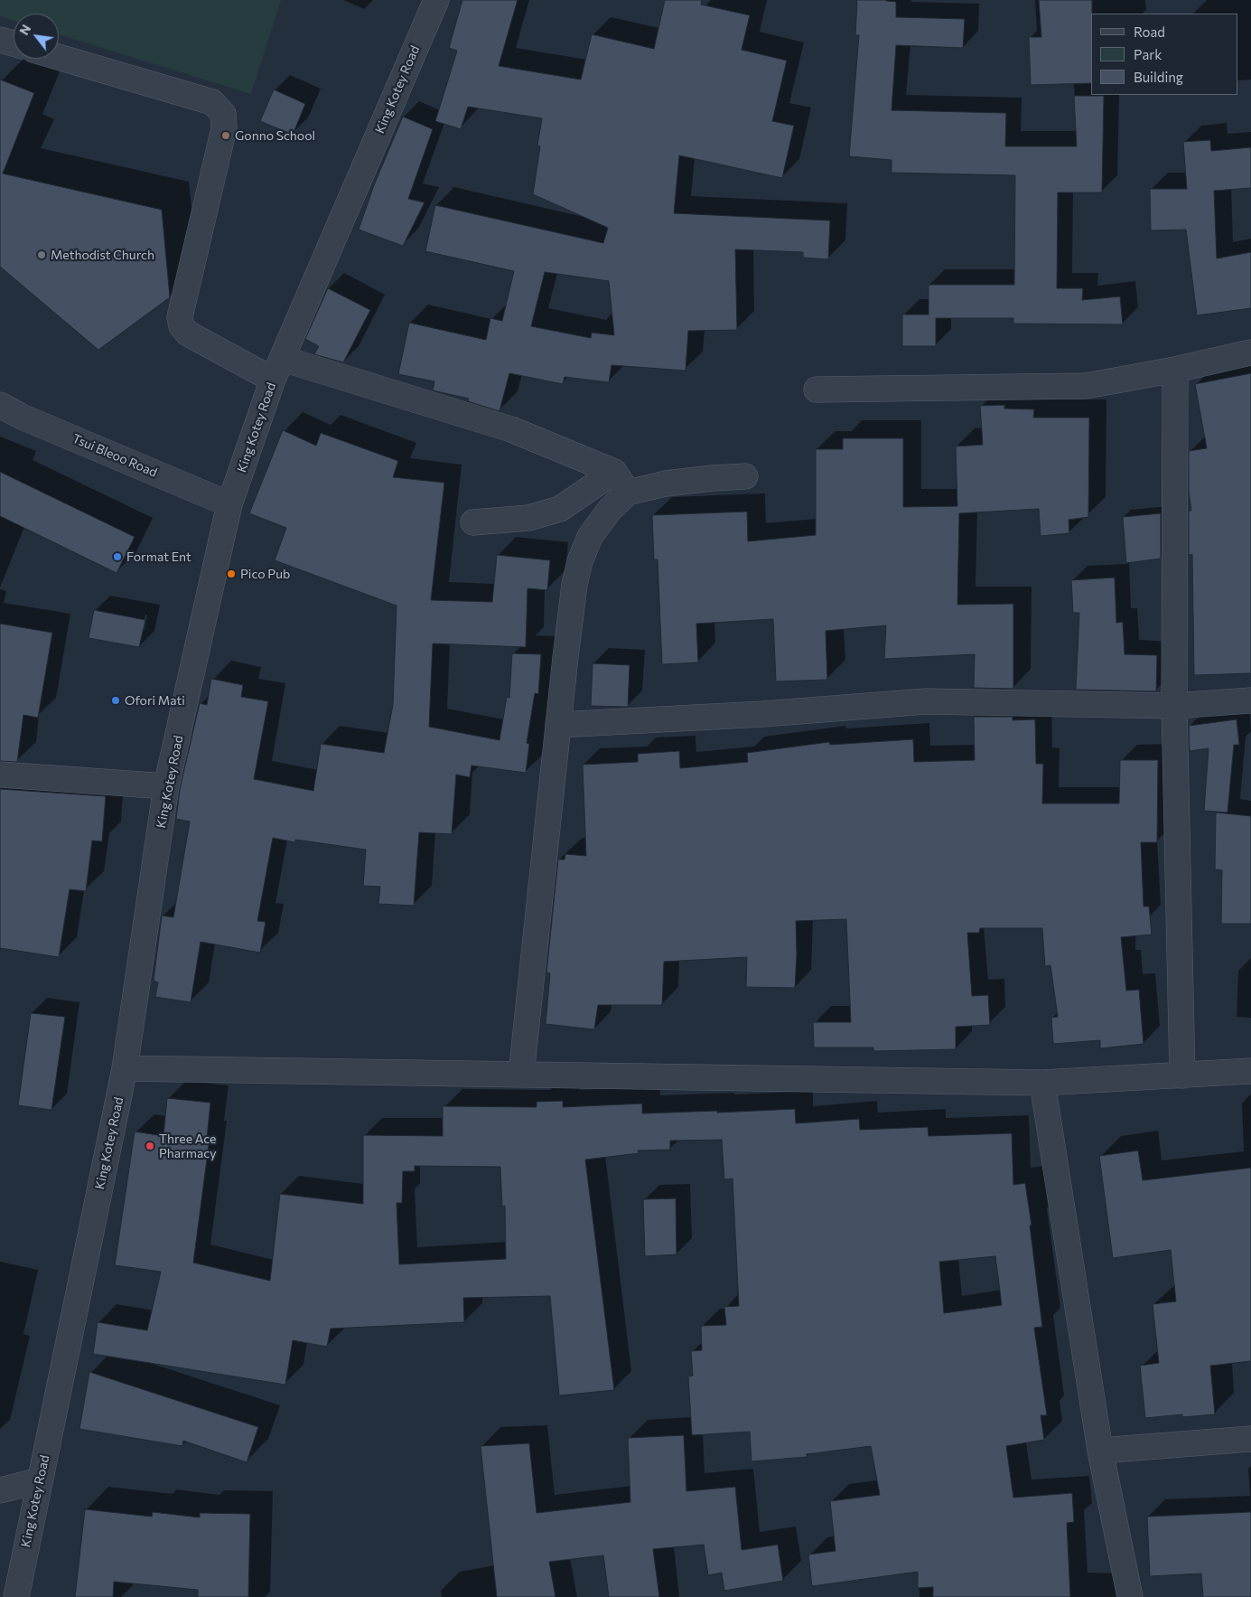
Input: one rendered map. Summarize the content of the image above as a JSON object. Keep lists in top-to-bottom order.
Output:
{
  "streets": {
    "street": ["King Kotey Road", "Tsui Bleoo Road"]
  },
  "crossings": [
    ["King Kotey Road", "Tsui Bleoo Road"]
  ],
  "places": [
    "Gonno School",
    "Methodist Church",
    "Format Ent",
    "Pico Pub",
    "Ofori Mati",
    "Three Ace Pharmacy"
  ],
  "legend": ["Road", "Park", "Building"],
  "north": "top left"
}
